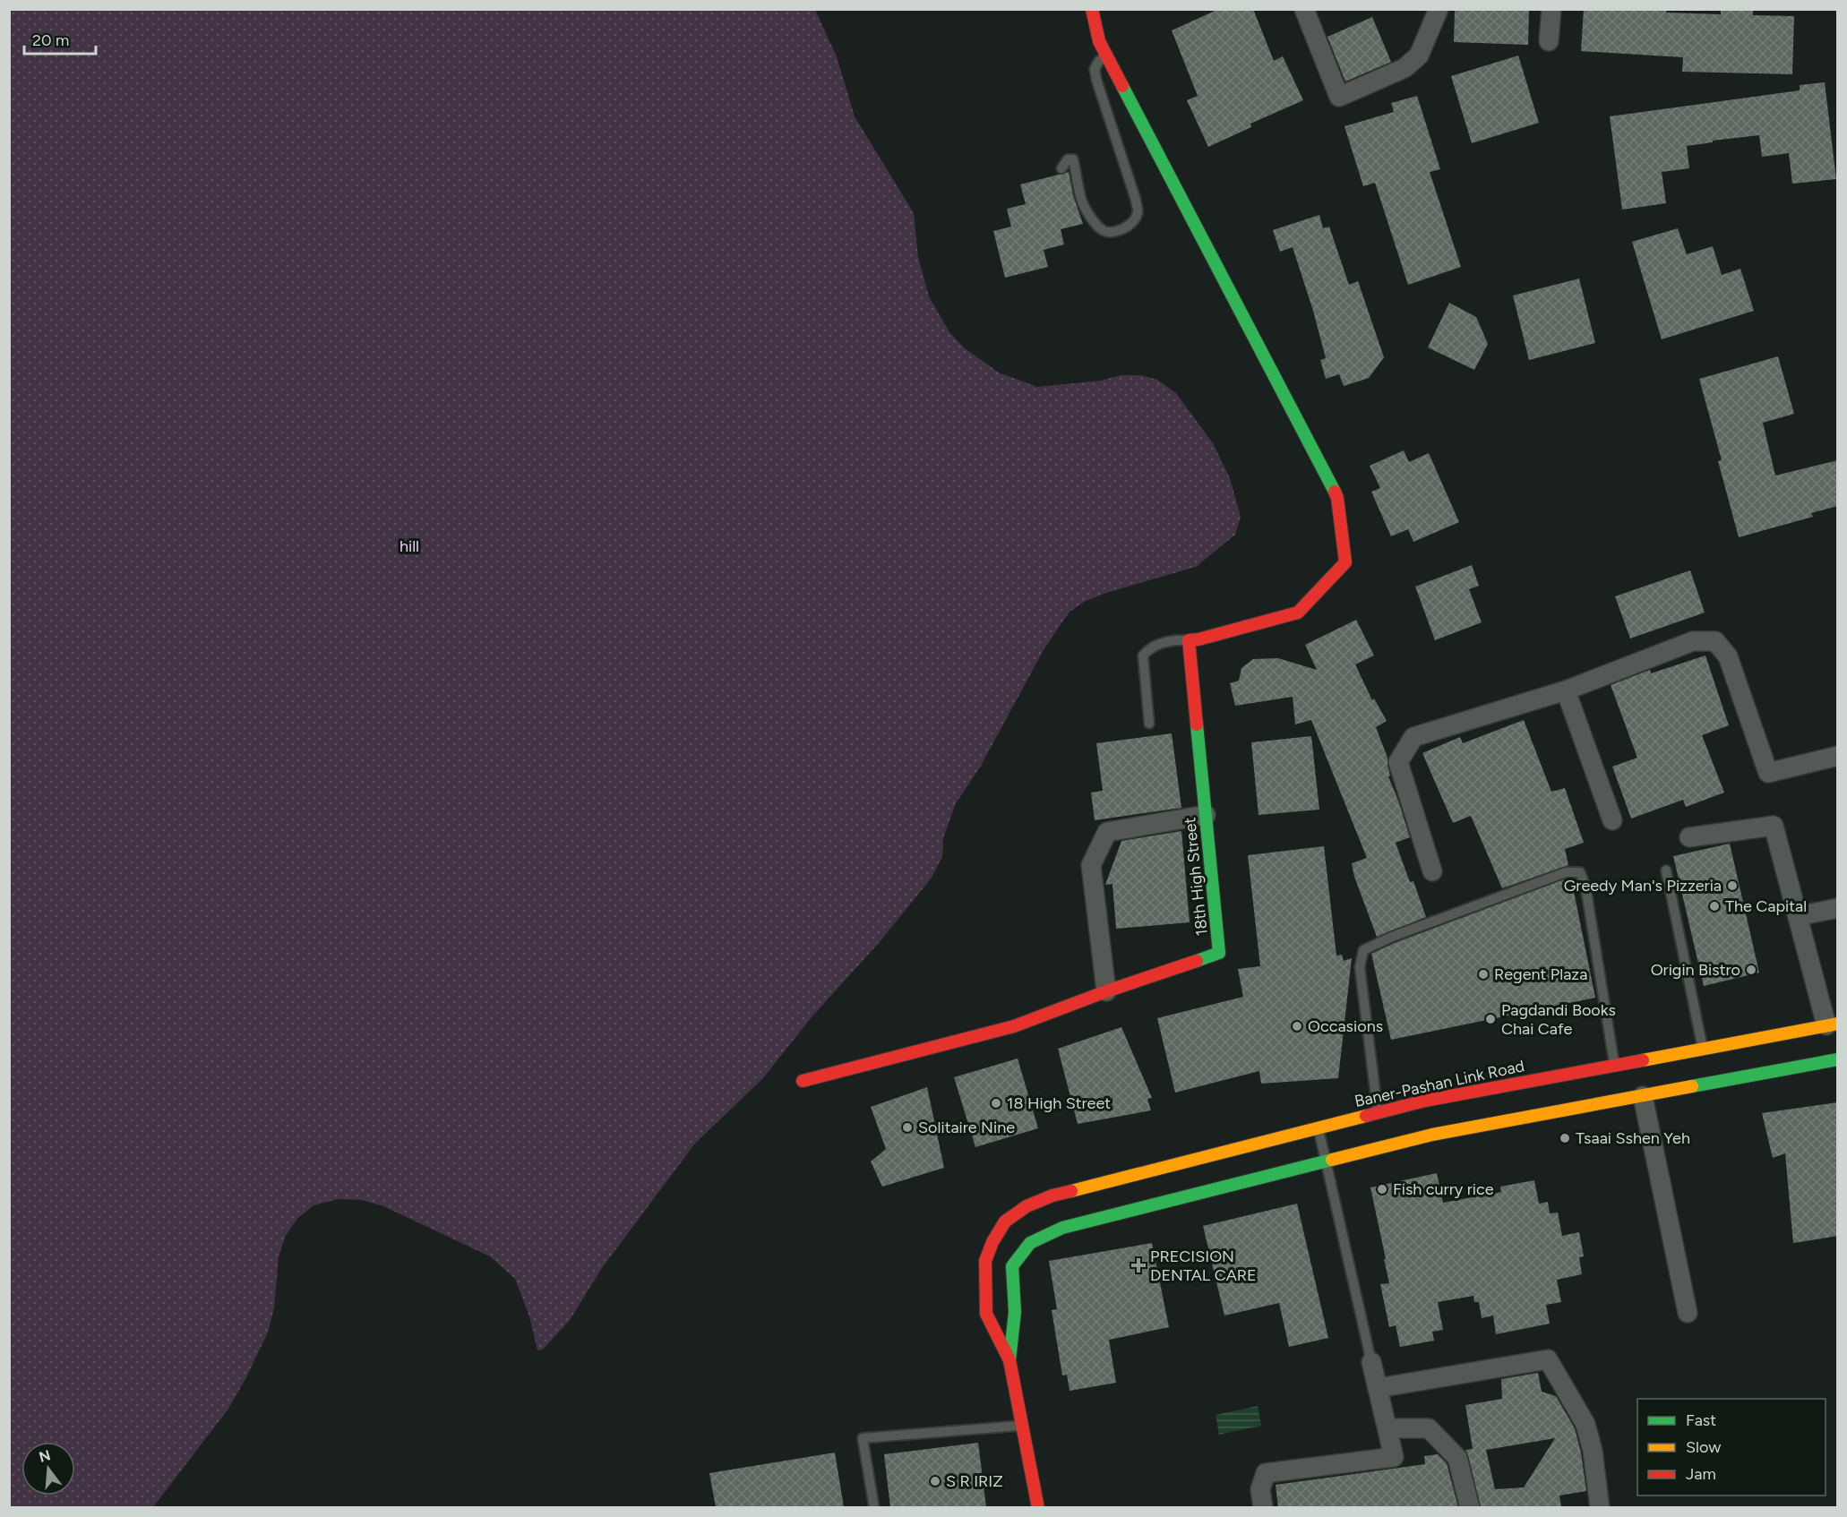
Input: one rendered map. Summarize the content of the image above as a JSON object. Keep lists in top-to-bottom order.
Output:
{
  "streets": {
    "street": ["18th High Street", "Baner-Pashan Link Road"]
  },
  "parks": ["hill"],
  "places": {
    "other": [
      "Greedy Man's Pizzeria",
      "The Capital",
      "Origin Bistro",
      "Regent Plaza",
      "Pagdandi Books Chai Cafe",
      "Occasions",
      "18 High Street",
      "Solitaire Nine",
      "Tsaai Sshen Yeh",
      "Fish curry rice",
      "S R IRIZ"
    ],
    "health": ["PRECISION DENTAL CARE"]
  },
  "legend": ["Fast", "Slow", "Jam"],
  "scale_bar": "20 m",
  "north": "top"
}
